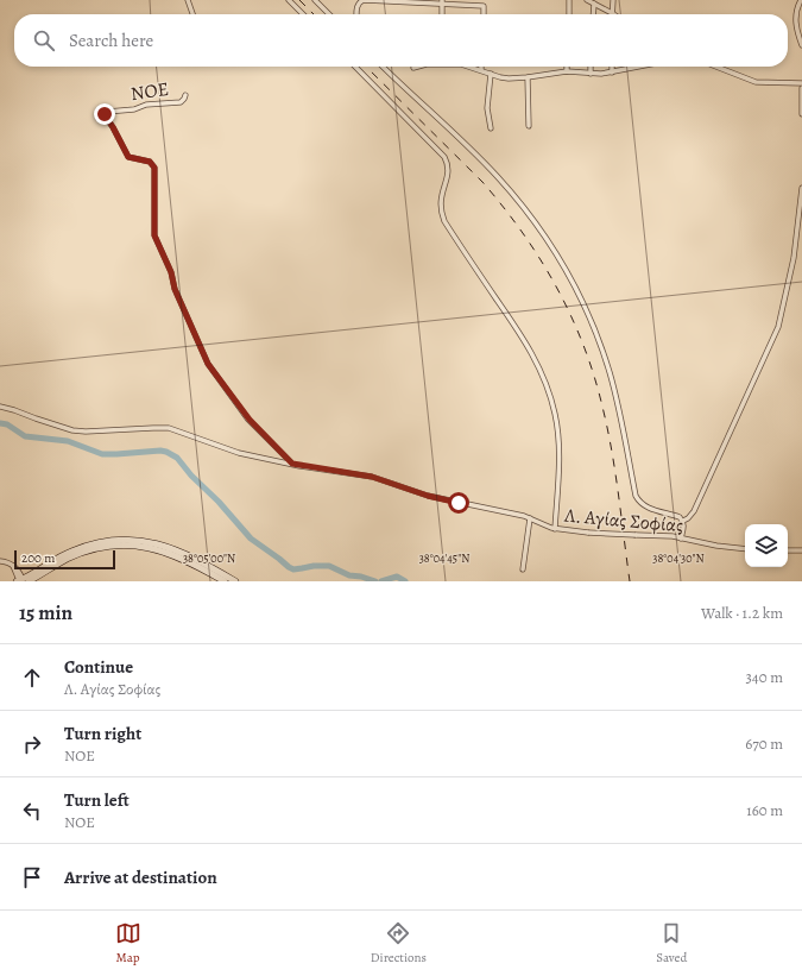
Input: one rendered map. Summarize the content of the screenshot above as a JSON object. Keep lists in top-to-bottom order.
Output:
{
  "streets": {
    "street": ["NOE", "Λ. Αγίας Σοφίας"]
  },
  "crossings": [
    ["NOE", "Λ. Αγίας Σοφίας"]
  ],
  "scale_bar": "200 m",
  "page": {
    "search": "Search here",
    "scale": "200 m",
    "heading": ["15 min", "Walk · 1.2 km"],
    "list": [
      ["Continue", "Λ. Αγίας Σοφίας", "340 m"],
      ["Turn right", "NOE", "670 m"],
      ["Turn left", "NOE", "160 m"],
      "Arrive at destination"
    ],
    "nav": ["Map", "Directions", "Saved"]
  },
  "coordinates": ["38°05'00\"N", "38°04'45\"N", "38°04'30\"N"]
}
